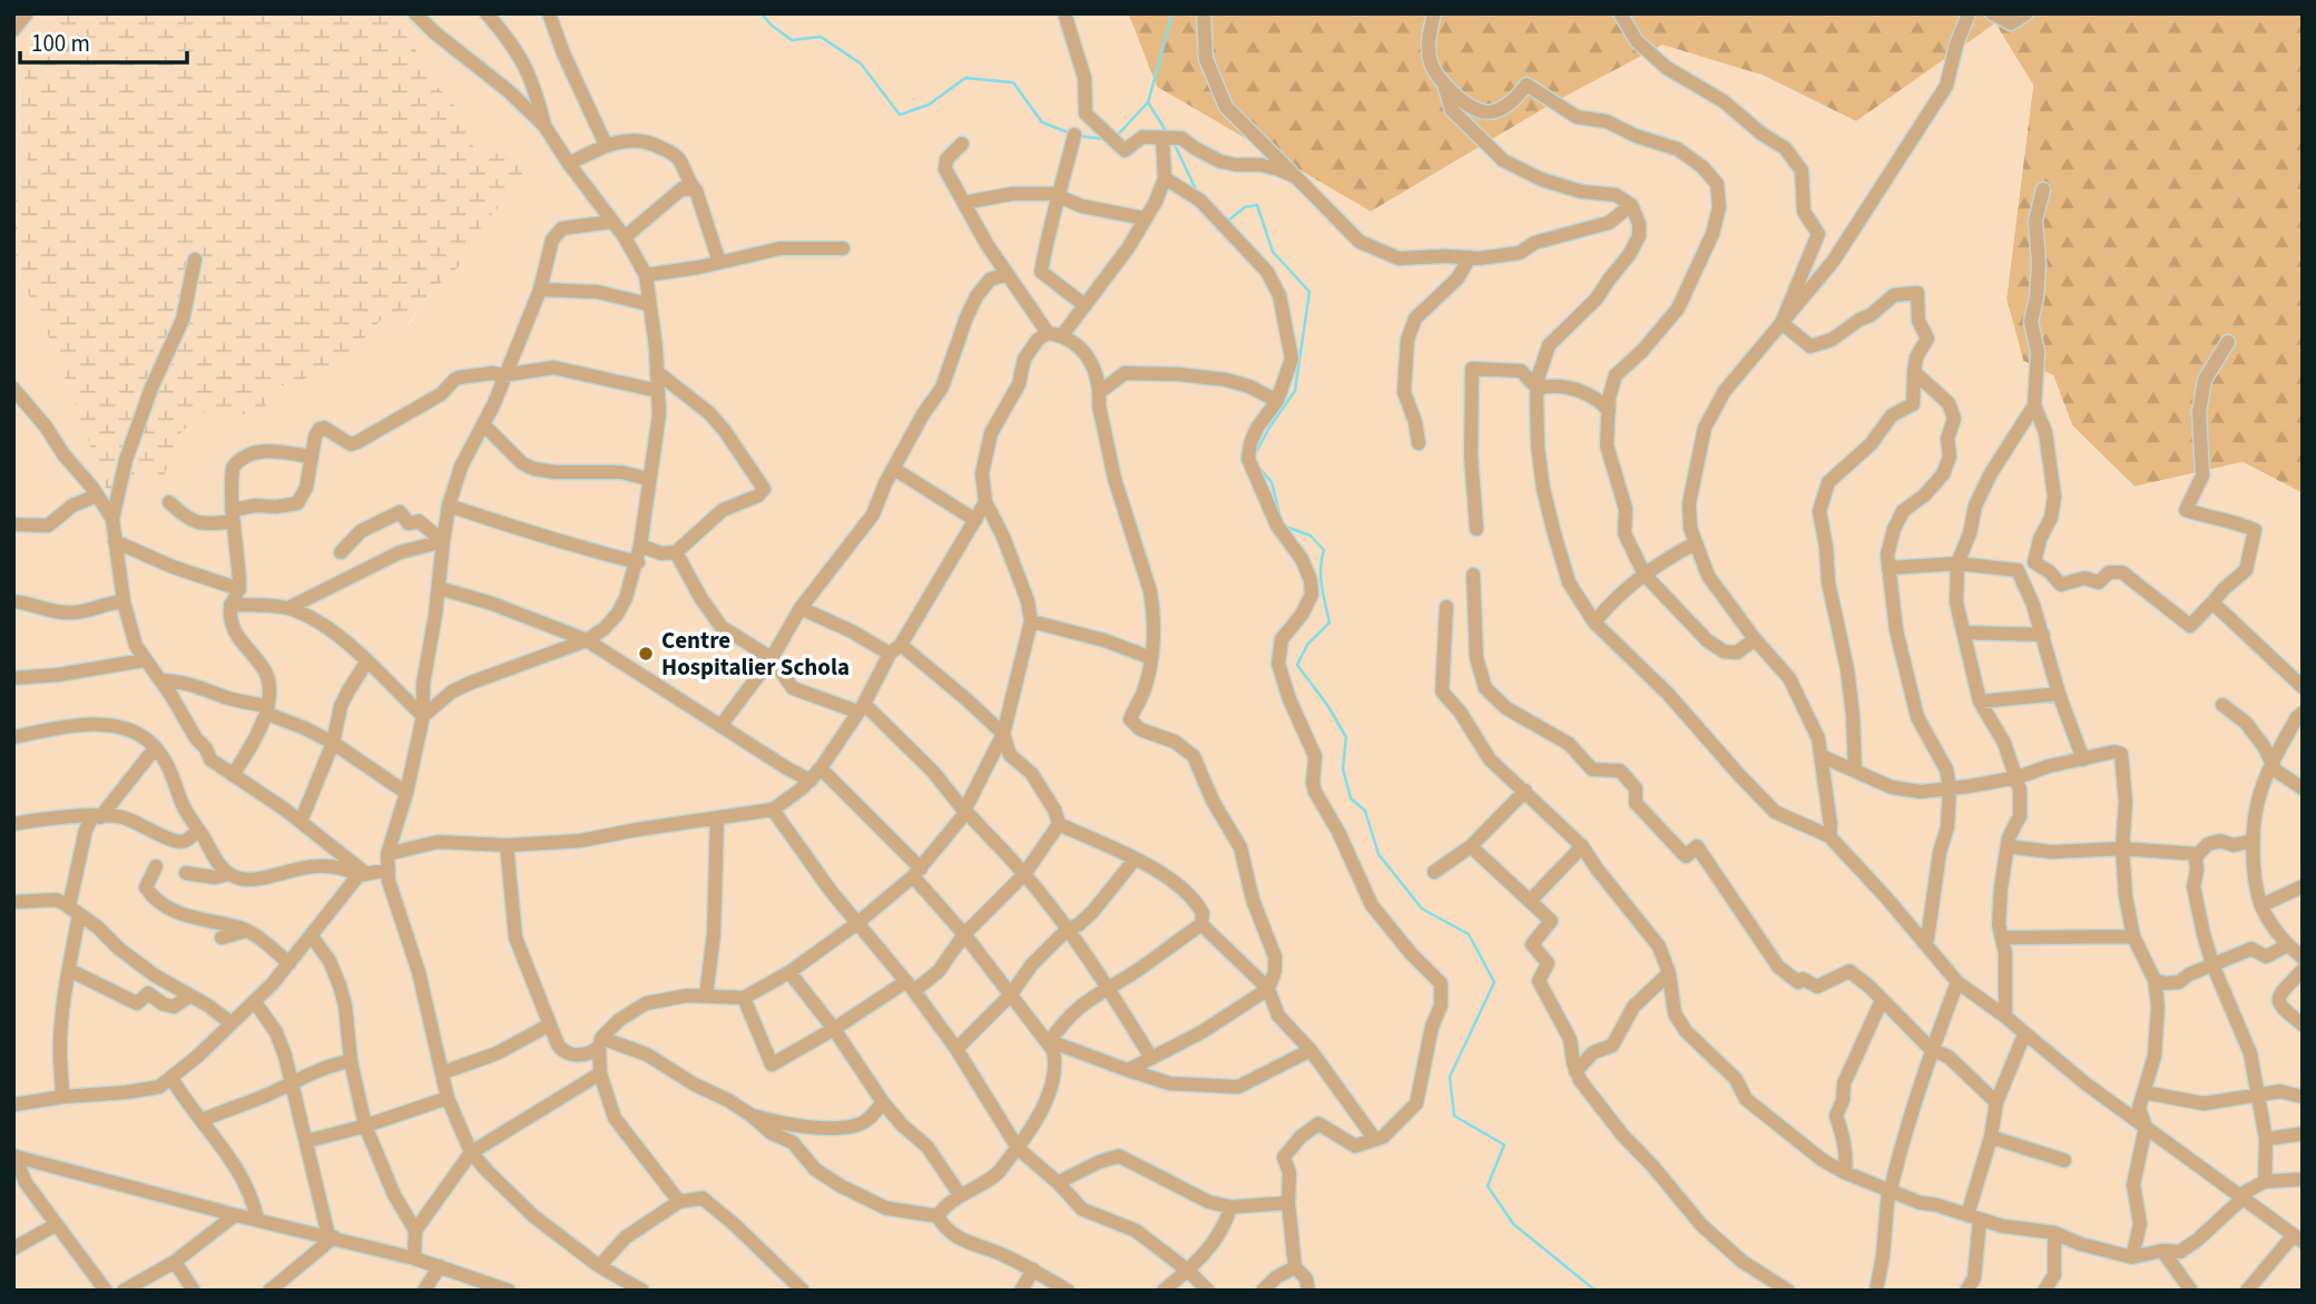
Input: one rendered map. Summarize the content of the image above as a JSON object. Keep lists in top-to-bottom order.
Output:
{
  "places": ["Centre Hospitalier Schola"],
  "scale_bar": "100 m"
}
